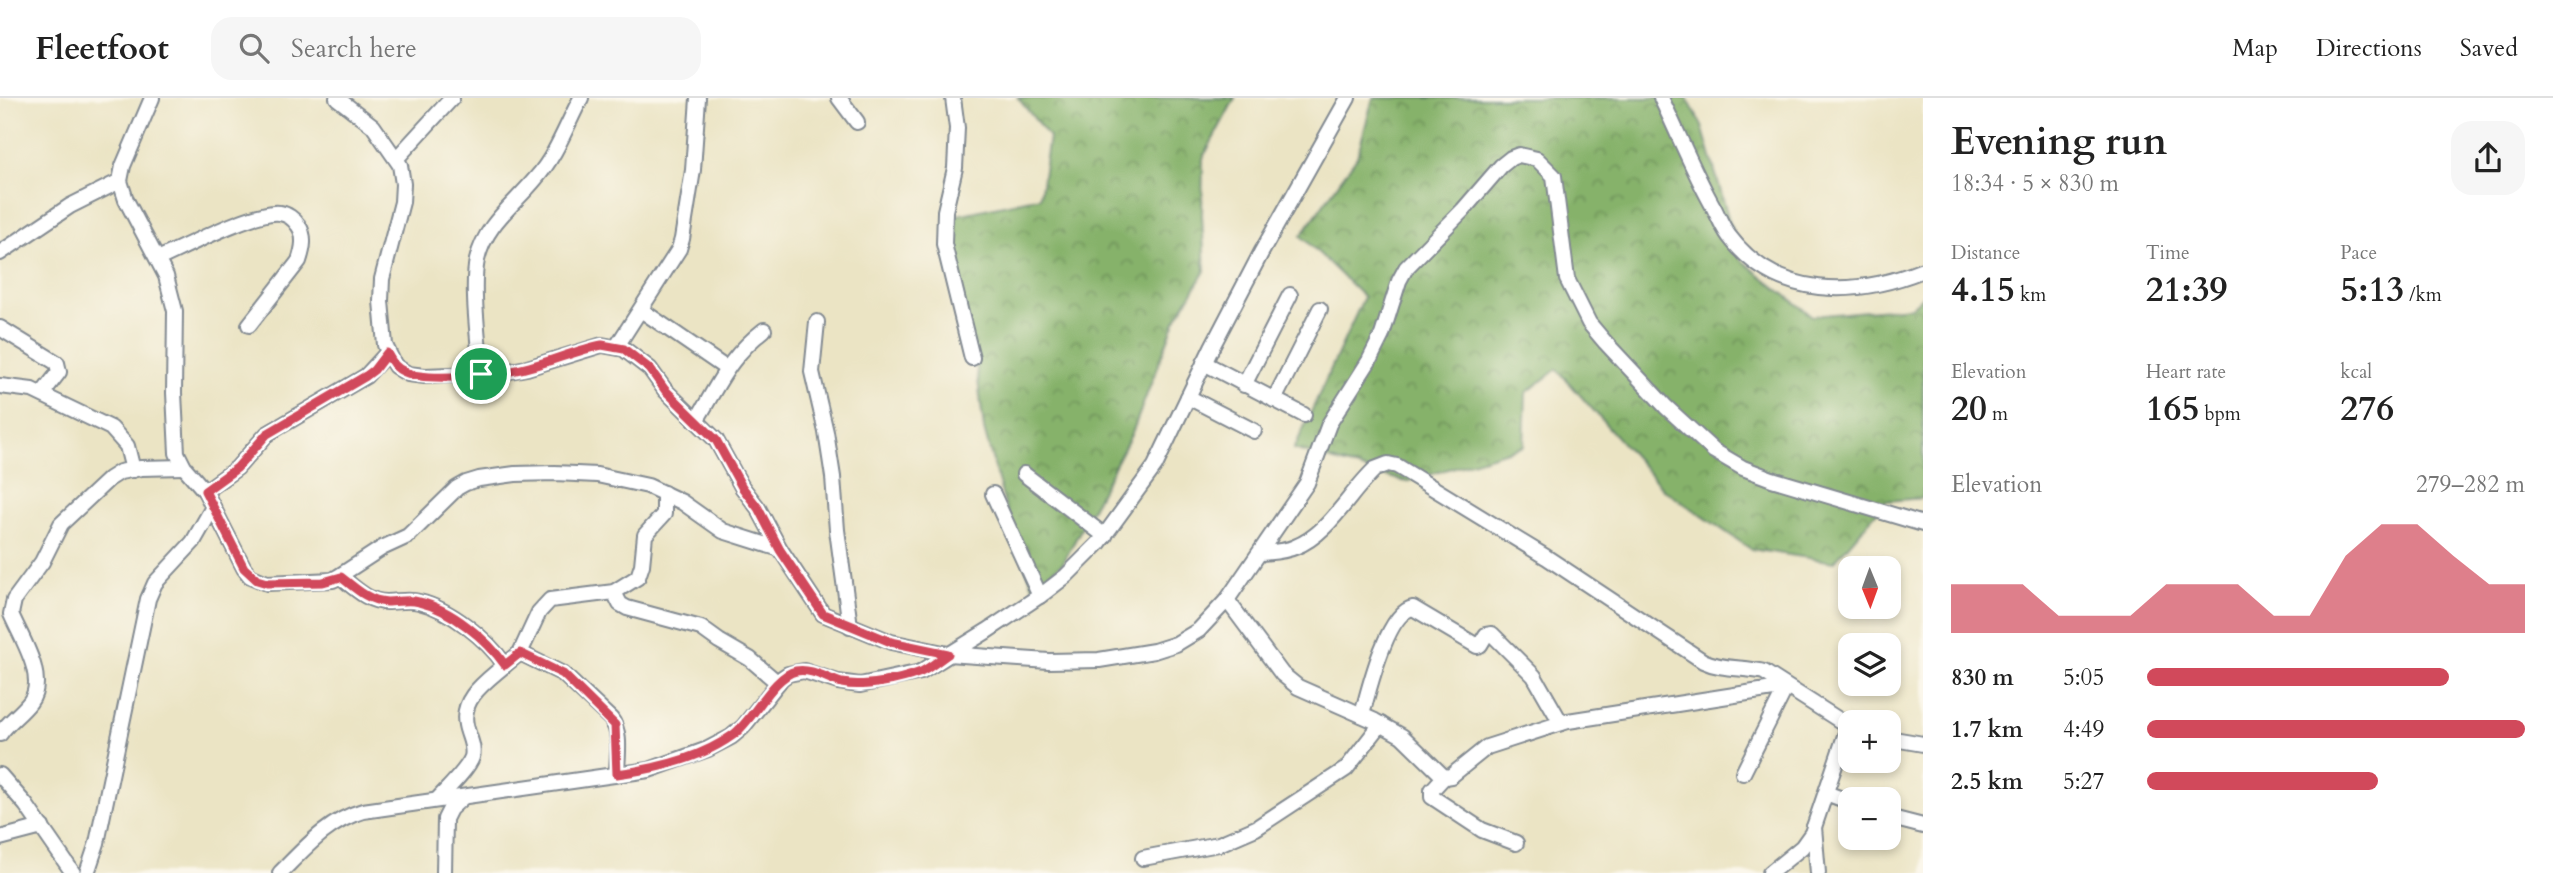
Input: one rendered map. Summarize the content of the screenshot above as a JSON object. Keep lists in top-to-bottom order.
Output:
{
  "north": "bottom",
  "page": {
    "header": "Fleetfoot",
    "search": "Search here",
    "nav": ["Map", "Directions", "Saved"],
    "heading": ["Evening run", "18:34 · 5 × 830 m"],
    "stats": [
      ["Distance", "4.15 km"],
      ["Time", "21:39"],
      ["Pace", "5:13 /km"],
      ["Elevation", "20 m"],
      ["Heart rate", "165 bpm"],
      ["kcal", "276"]
    ],
    "chart": ["Elevation", "279–282 m"],
    "map_buttons": ["+", "−"],
    "list": [
      {
        "name": "830 m",
        "note": "5:05"
      },
      {
        "name": "1.7 km",
        "note": "4:49"
      },
      {
        "name": "2.5 km",
        "note": "5:27"
      }
    ]
  }
}
